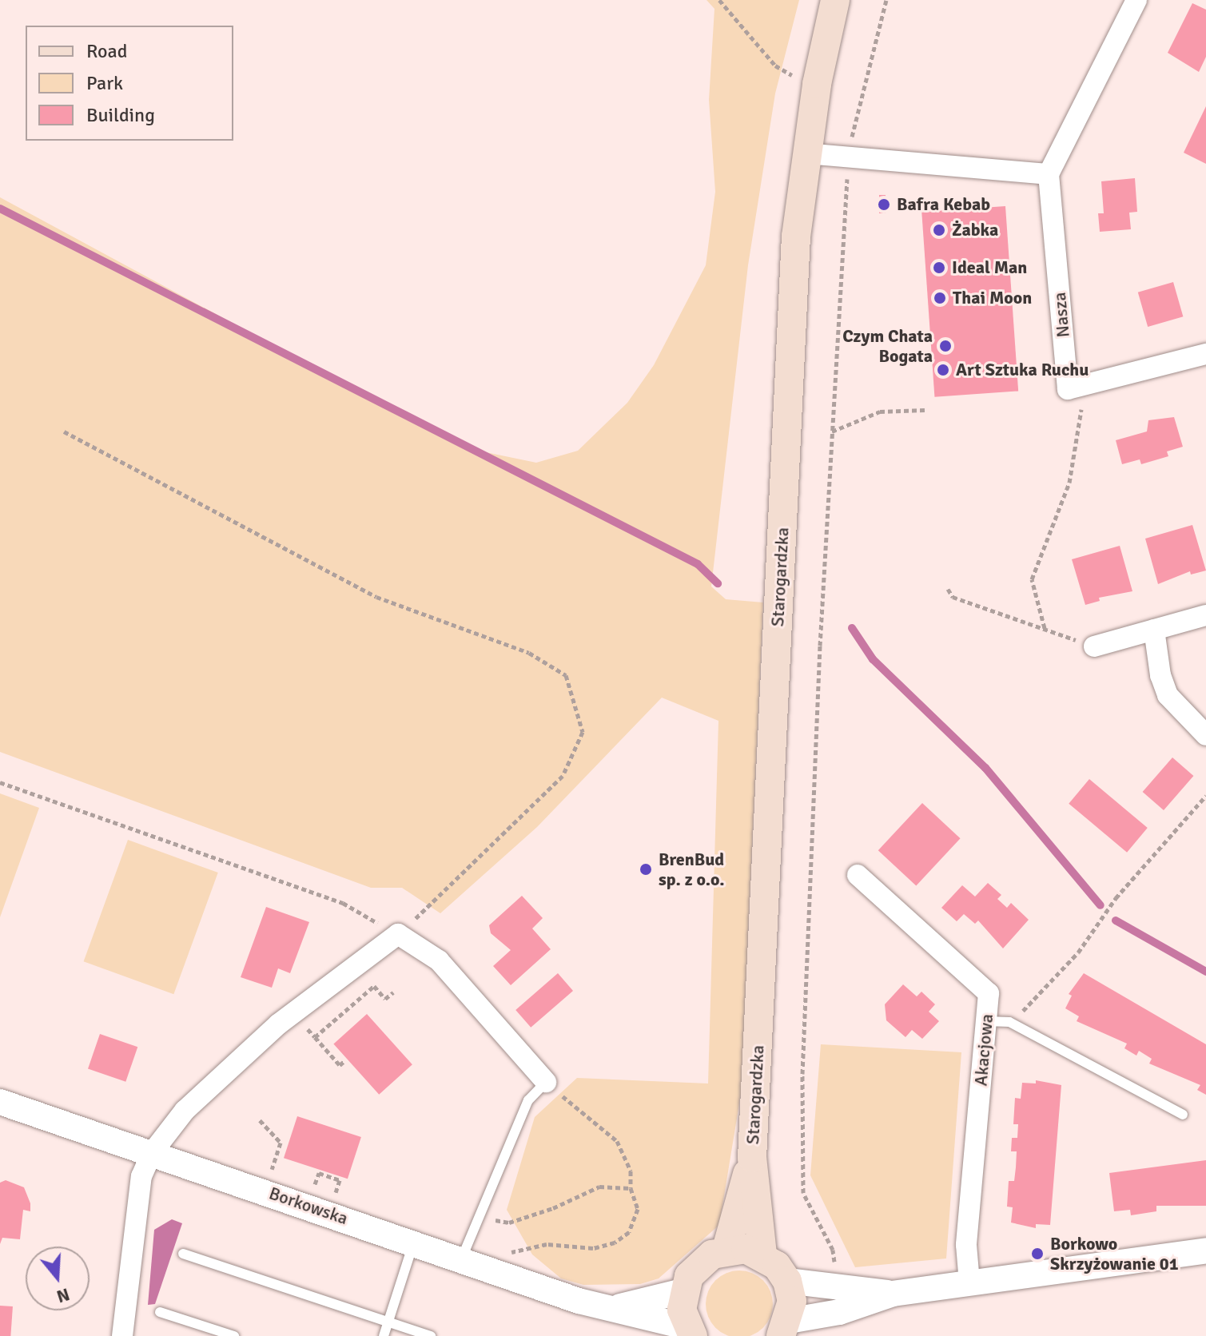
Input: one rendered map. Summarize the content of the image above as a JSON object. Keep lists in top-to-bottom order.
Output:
{
  "streets": {
    "main road": ["Starogardzka"],
    "street": ["Nasza", "Akacjowa", "Borkowska"]
  },
  "places": [
    "Bafra Kebab",
    "Żabka",
    "Ideal Man",
    "Thai Moon",
    "Czym Chata Bogata",
    "Art Sztuka Ruchu",
    "BrenBud sp. z o.o.",
    "Borkowo Skrzyżowanie 01"
  ],
  "legend": ["Road", "Park", "Building"],
  "north": "bottom"
}
